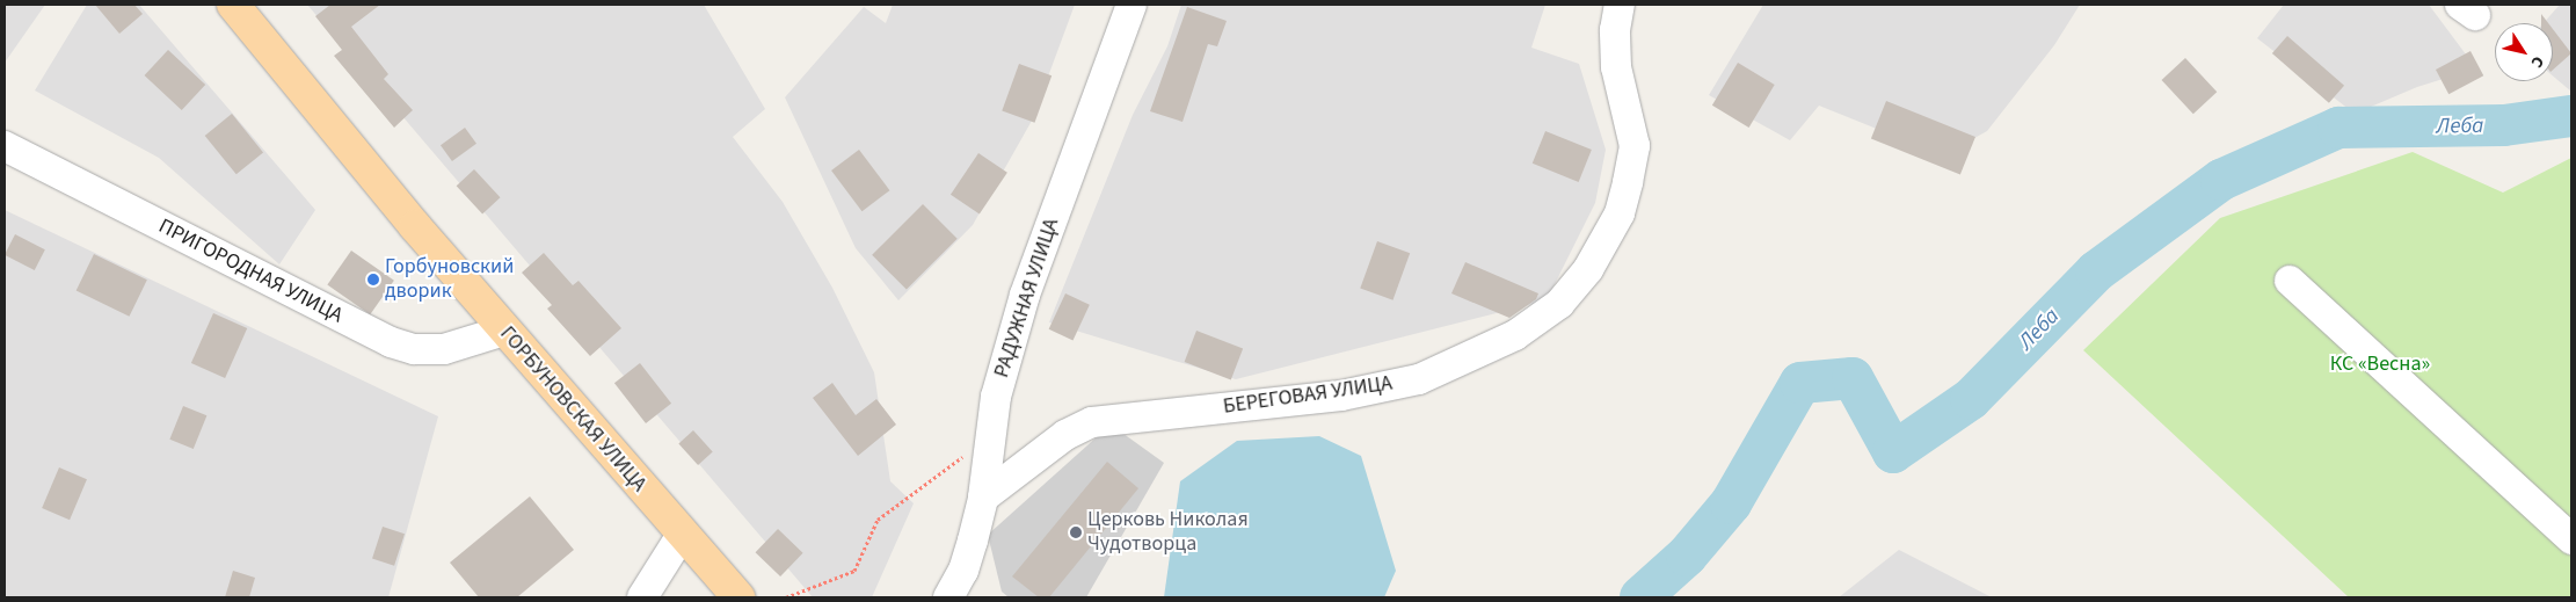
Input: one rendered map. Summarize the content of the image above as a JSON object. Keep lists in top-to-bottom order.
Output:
{
  "streets": {
    "main road": ["ГОРБУНОВСКАЯ УЛИЦА"],
    "street": ["ПРИГОРОДНАЯ УЛИЦА", "РАДУЖНАЯ УЛИЦА", "БЕРЕГОВАЯ УЛИЦА"]
  },
  "crossings": [
    ["ПРИГОРОДНАЯ УЛИЦА", "ГОРБУНОВСКАЯ УЛИЦА"],
    ["РАДУЖНАЯ УЛИЦА", "БЕРЕГОВАЯ УЛИЦА"]
  ],
  "water": ["Леба"],
  "parks": ["КС «Весна»"],
  "places": ["Горбуновский дворик", "Церковь Николая Чудотворца"],
  "north": "bottom right"
}
